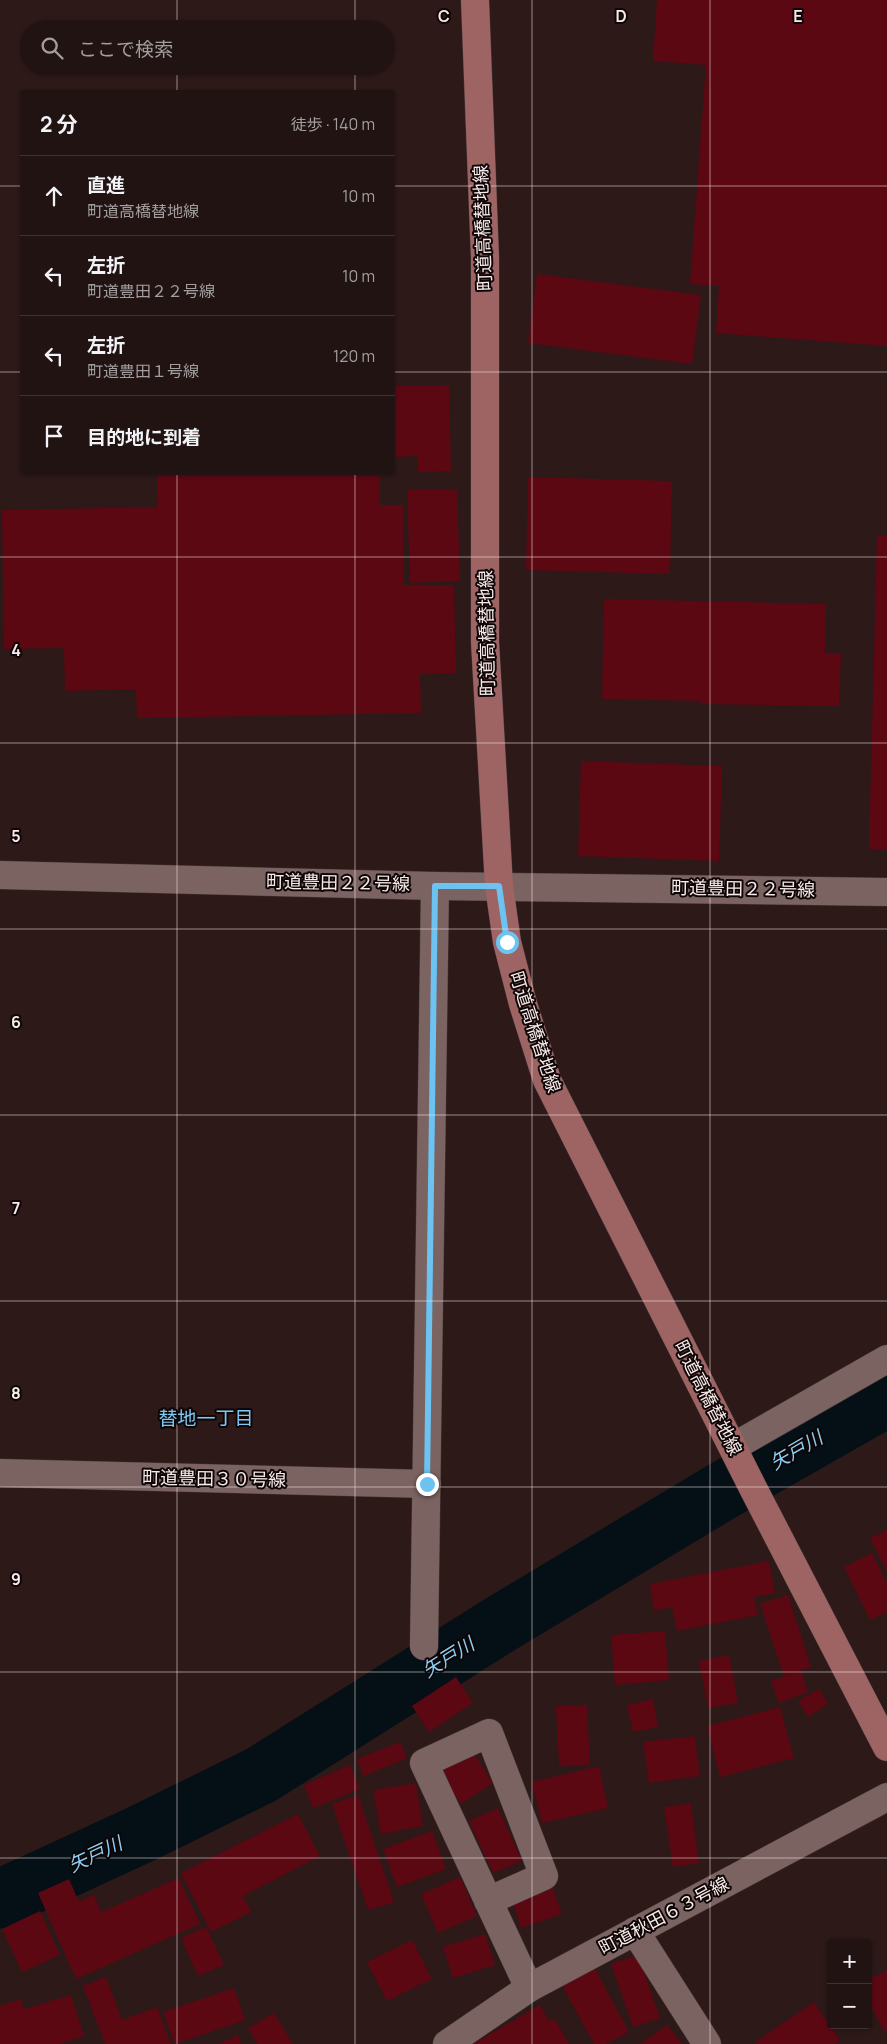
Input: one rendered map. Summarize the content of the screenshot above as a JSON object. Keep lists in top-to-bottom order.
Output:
{
  "streets": {
    "street": [
      "町道高橋替地線",
      "町道豊田２２号線",
      "町道豊田３０号線",
      "町道秋田６３号線"
    ]
  },
  "crossings": [
    ["町道高橋替地線", "町道豊田２２号線"]
  ],
  "districts": ["替地一丁目"],
  "water": ["矢戸川"],
  "page": {
    "search": "ここで検索",
    "heading": ["2 分", "徒歩 · 140 m"],
    "list": [
      ["直進", "町道高橋替地線", "10 m"],
      ["左折", "町道豊田２２号線", "10 m"],
      ["左折", "町道豊田１号線", "120 m"],
      "目的地に到着"
    ],
    "map_buttons": ["+", "−"]
  },
  "grid": {
    "columns": ["C", "D", "E"],
    "rows": [
      "4",
      "5",
      "6",
      "7",
      "8",
      "9"
    ]
  }
}
